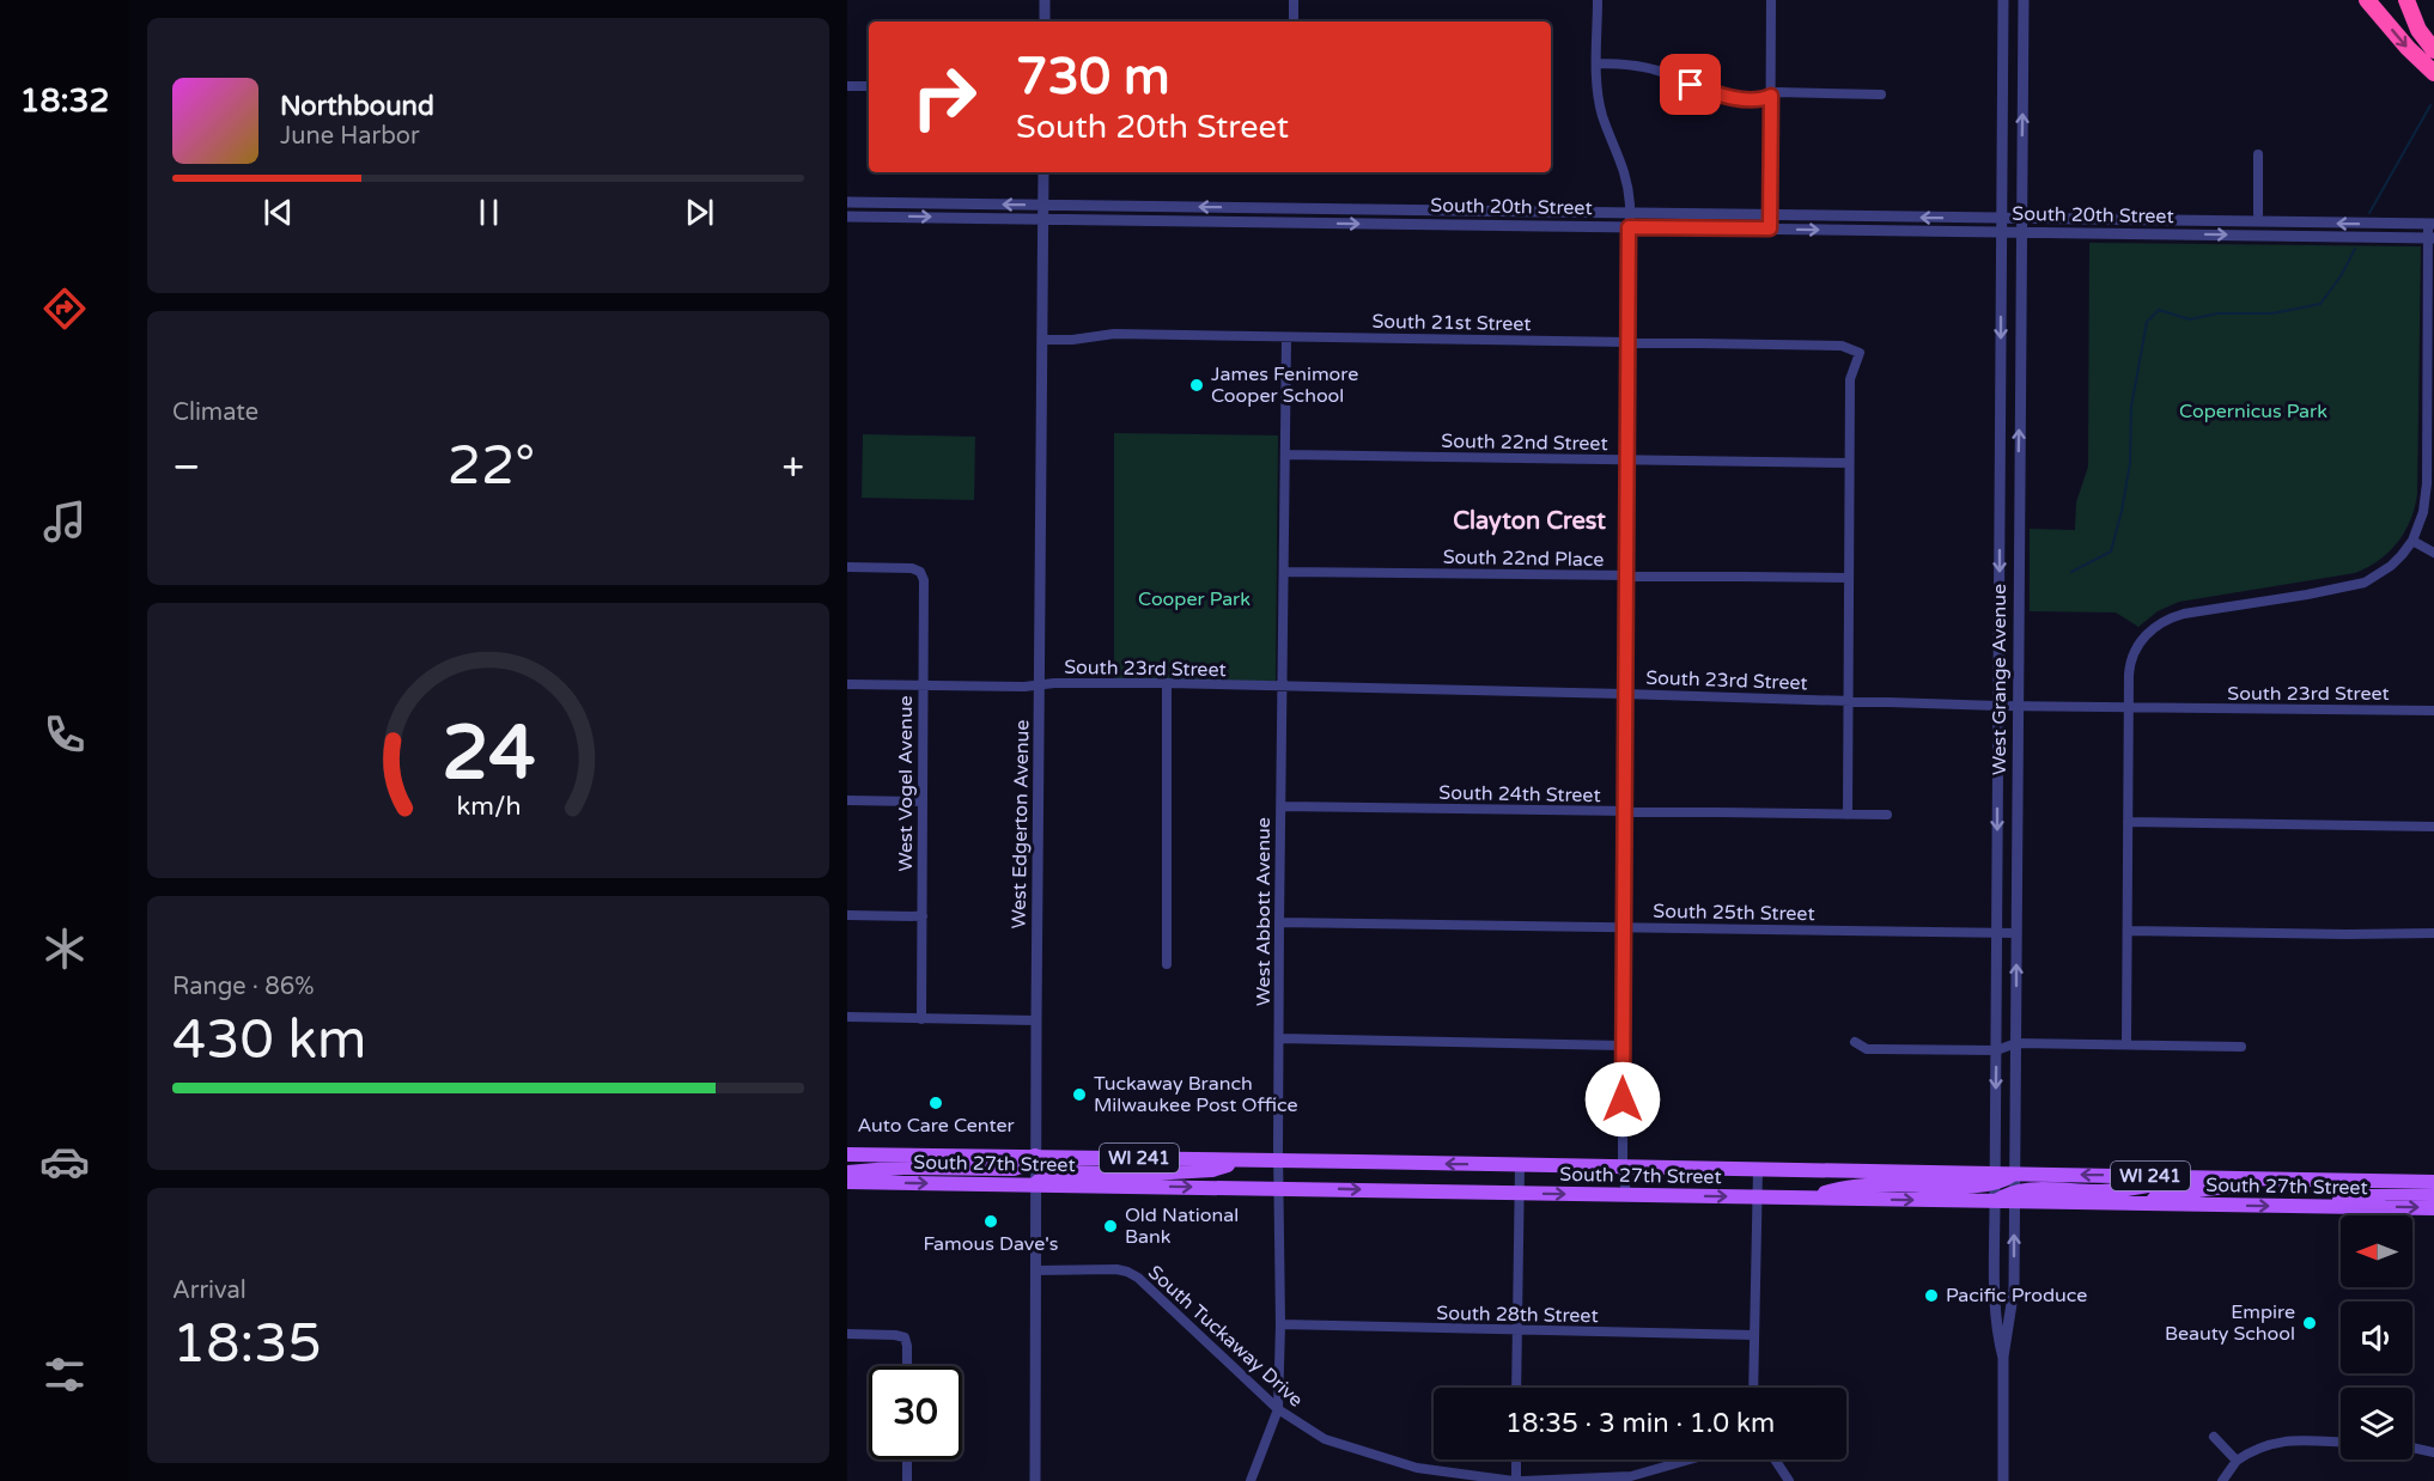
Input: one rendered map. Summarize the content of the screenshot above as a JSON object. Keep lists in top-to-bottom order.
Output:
{
  "streets": {
    "main road": ["WI 241", "South 27th Street"],
    "street": [
      "South 20th Street",
      "South 21st Street",
      "South 22nd Street",
      "South 22nd Place",
      "South 23rd Street",
      "West Grange Avenue",
      "West Vogel Avenue",
      "South 24th Street",
      "West Edgerton Avenue",
      "West Abbott Avenue",
      "South 25th Street",
      "South 28th Street",
      "South Tuckaway Drive"
    ]
  },
  "crossings": [
    ["South 20th Street", "West Grange Avenue"],
    ["South 20th Street", "West Edgerton Avenue"],
    ["South 21st Street", "South 22nd Street"],
    ["South 21st Street", "West Edgerton Avenue"],
    ["South 21st Street", "West Abbott Avenue"],
    ["South 22nd Street", "West Abbott Avenue"],
    ["South 22nd Place", "West Abbott Avenue"],
    ["South 23rd Street", "West Grange Avenue"],
    ["South 23rd Street", "West Vogel Avenue"],
    ["South 23rd Street", "West Edgerton Avenue"],
    ["South 23rd Street", "West Abbott Avenue"],
    ["West Grange Avenue", "South 25th Street"],
    ["West Grange Avenue", "South 27th Street"],
    ["South 24th Street", "West Abbott Avenue"],
    ["West Edgerton Avenue", "South 27th Street"],
    ["West Edgerton Avenue", "South Tuckaway Drive"],
    ["West Abbott Avenue", "South 25th Street"],
    ["West Abbott Avenue", "South 27th Street"],
    ["West Abbott Avenue", "South 28th Street"],
    ["West Abbott Avenue", "South Tuckaway Drive"]
  ],
  "districts": ["Clayton Crest"],
  "parks": ["Copernicus Park", "Cooper Park"],
  "places": [
    "James Fenimore Cooper School",
    "Tuckaway Branch Milwaukee Post Office",
    "Auto Care Center",
    "Famous Dave's",
    "Old National Bank",
    "Pacific Produce",
    "Empire Beauty School"
  ],
  "north": "left",
  "page": {
    "tabs": "18:32",
    "turn": ["730 m", "South 20th Street"],
    "song": ["Northbound", "June Harbor"],
    "tile": [
      "Climate",
      ["Range · 86%", "430 km"],
      ["Arrival", "18:35"]
    ],
    "heat": ["−", "22°", "+"],
    "limit": "30",
    "trip": "18:35 · 3 min · 1.0 km",
    "gauge": ["24", "km/h"]
  }
}
